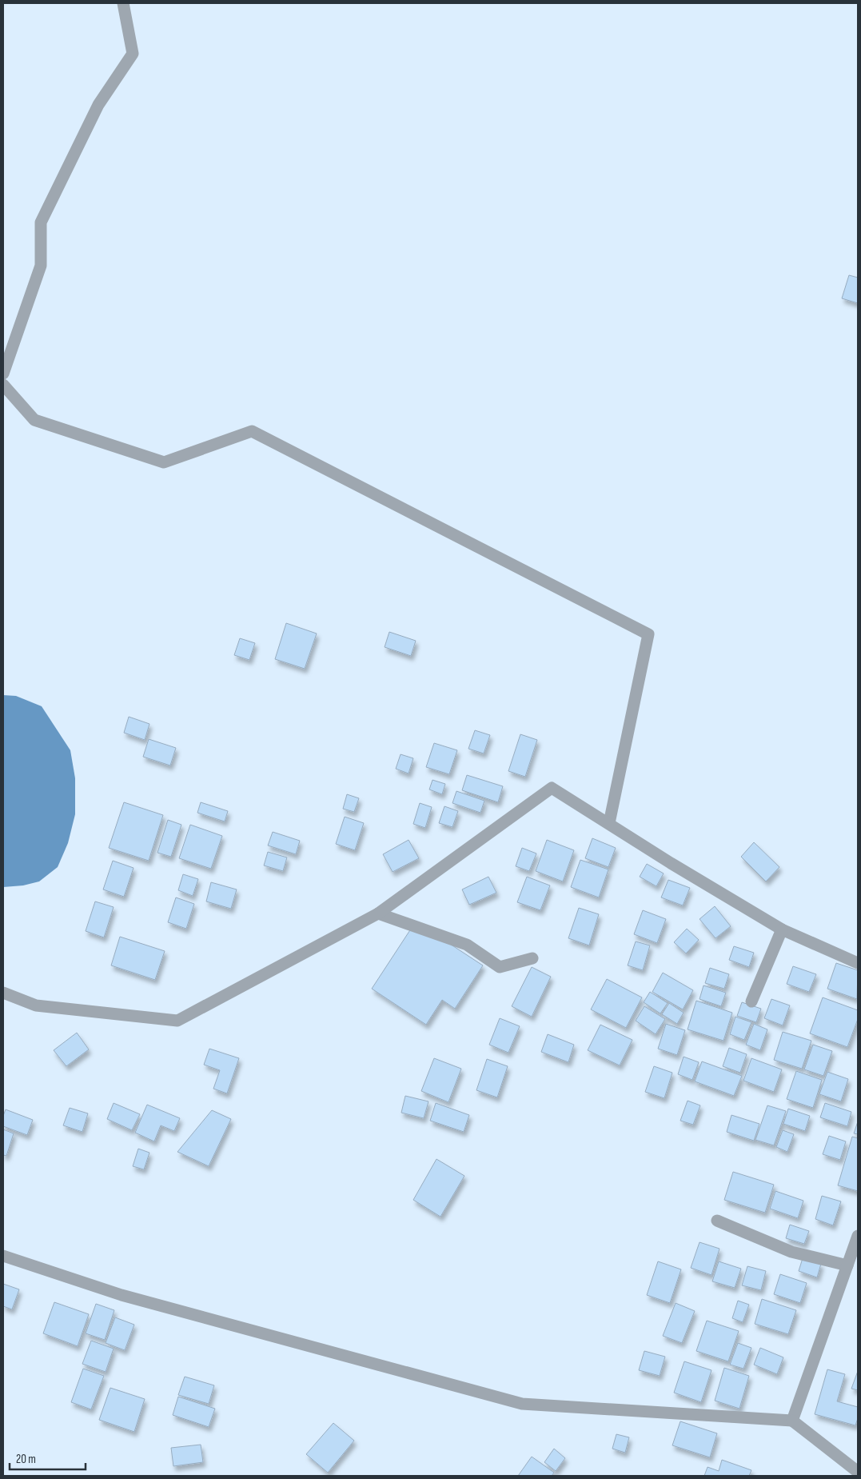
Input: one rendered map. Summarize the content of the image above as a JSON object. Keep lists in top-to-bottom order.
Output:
{
  "scale_bar": "20 m"
}
